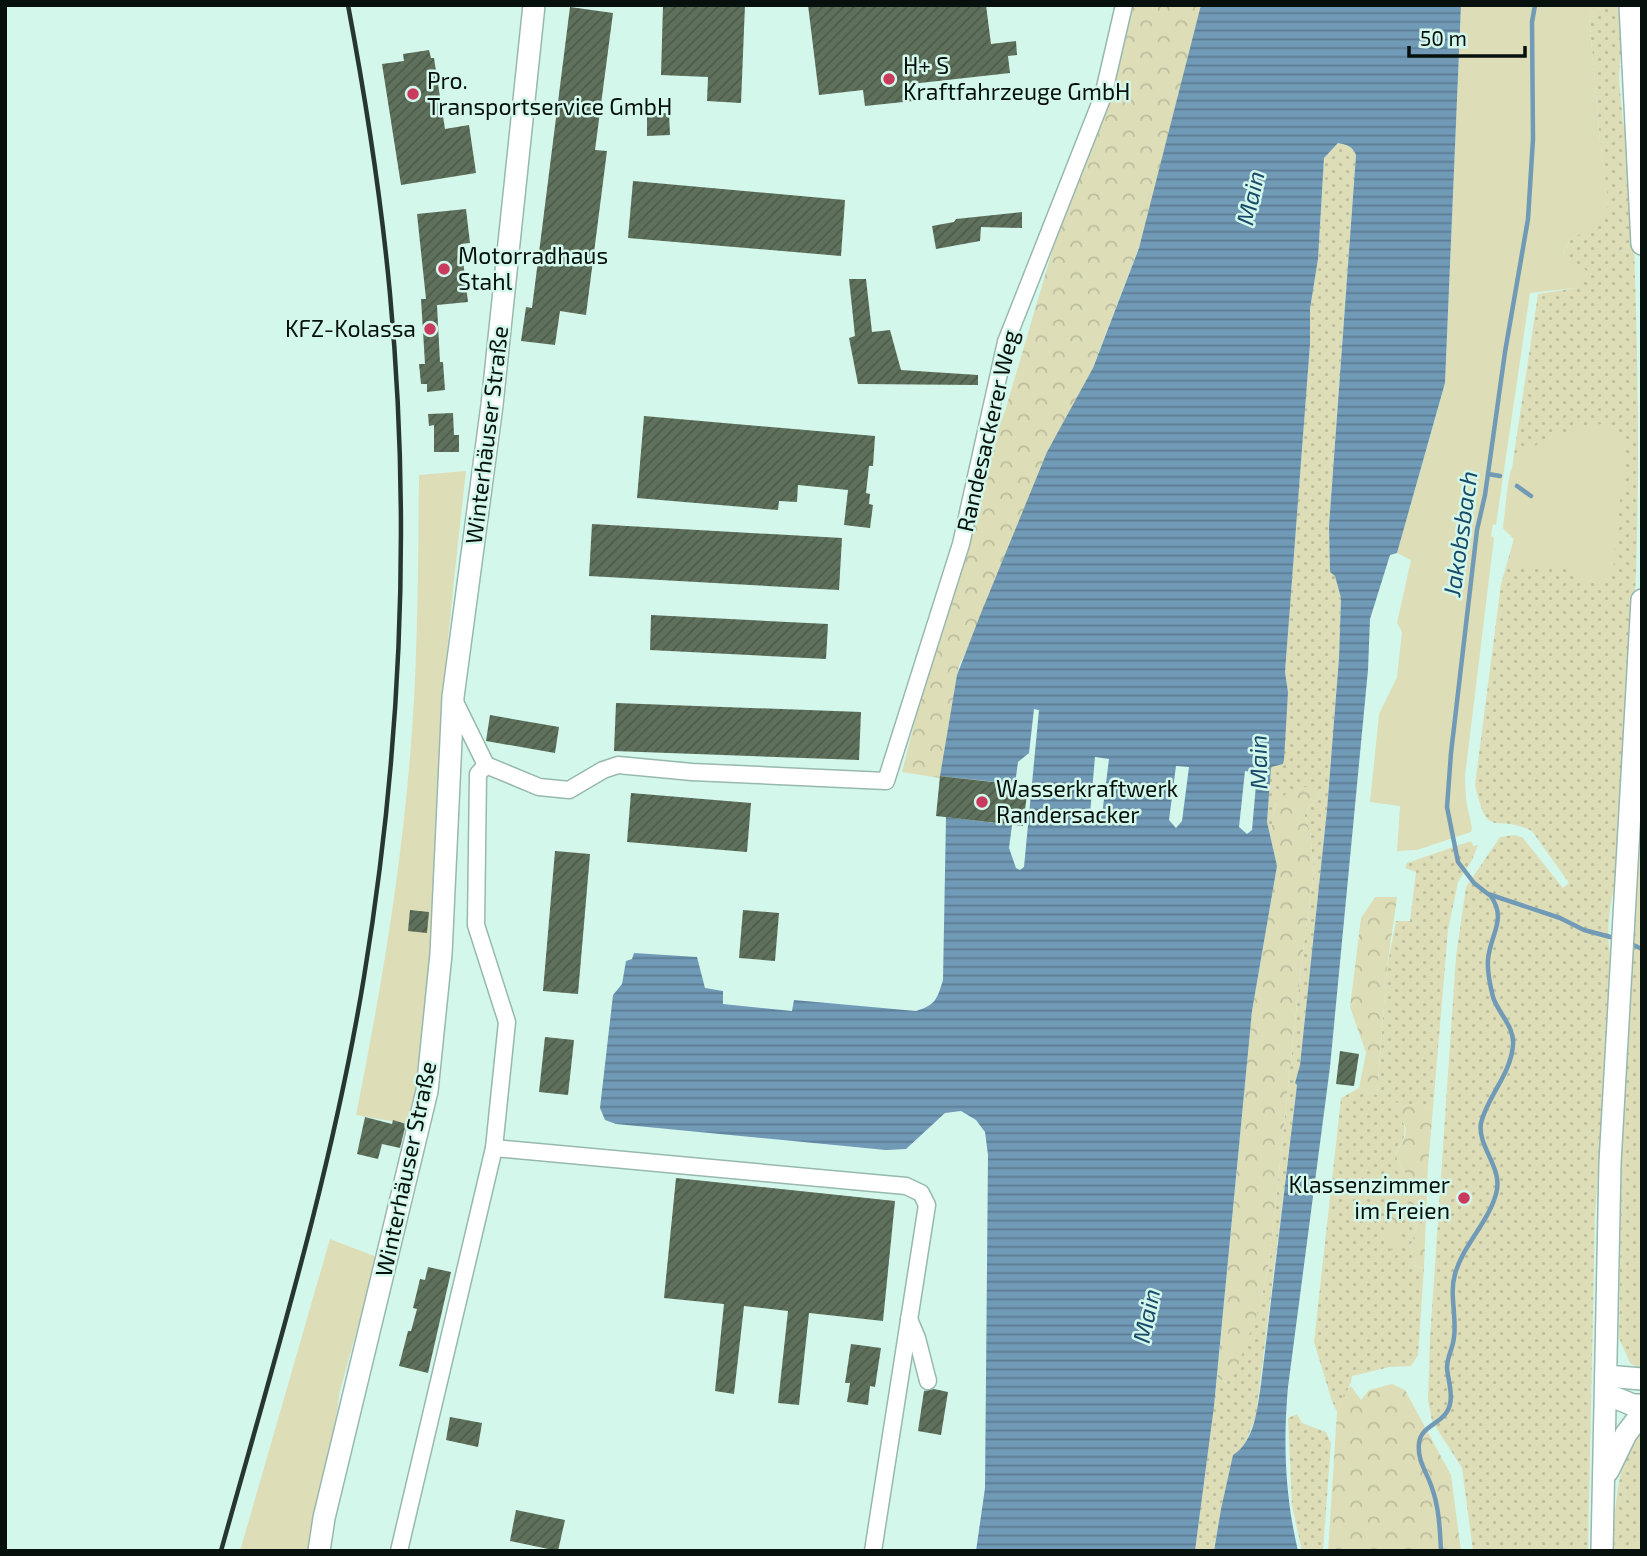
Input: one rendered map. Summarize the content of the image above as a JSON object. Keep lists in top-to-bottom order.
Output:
{
  "streets": {
    "main road": ["Winterhäuser Straße"],
    "street": ["Randesackerer Weg"]
  },
  "water": ["Main", "Jakobsbach"],
  "places": [
    "H+ S Kraftfahrzeuge GmbH",
    "Pro. Transportservice GmbH",
    "Motorradhaus Stahl",
    "KFZ-Kolassa",
    "Wasserkraftwerk Randersacker",
    "Klassenzimmer im Freien"
  ],
  "scale_bar": "50 m"
}
